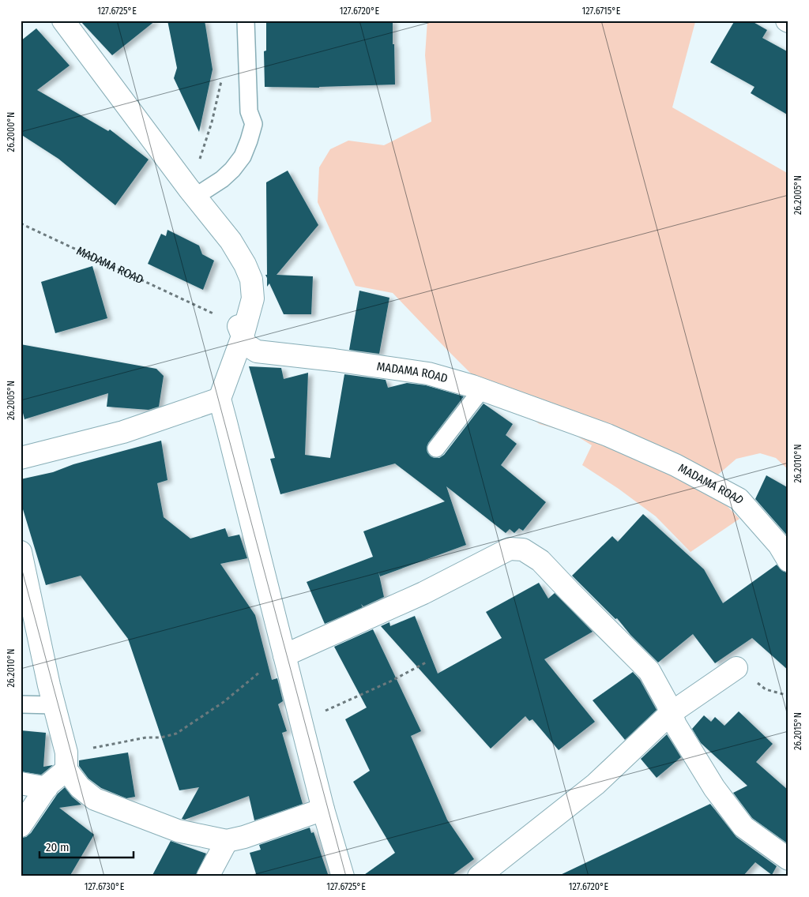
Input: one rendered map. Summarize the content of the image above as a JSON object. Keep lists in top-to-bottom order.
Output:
{
  "streets": {
    "street": ["MADAMA ROAD"]
  },
  "scale_bar": "20 m",
  "coordinates": [
    "127.6725°E",
    "127.6720°E",
    "127.6715°E",
    "26.2000°N",
    "26.2005°N",
    "26.2010°N",
    "26.2015°N",
    "127.6730°E"
  ]
}
